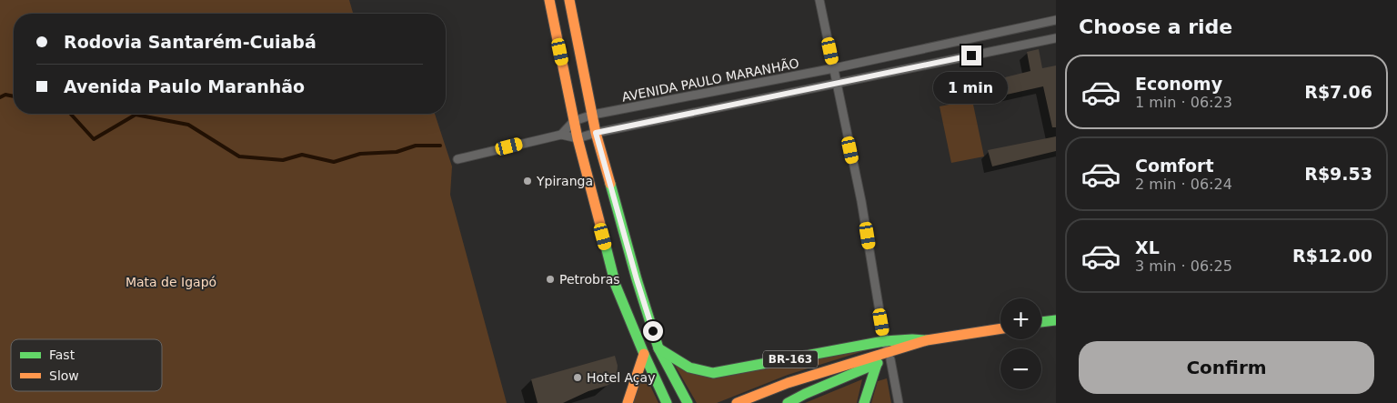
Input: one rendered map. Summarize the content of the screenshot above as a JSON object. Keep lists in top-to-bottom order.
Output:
{
  "streets": {
    "main road": ["BR-163"],
    "street": ["AVENIDA PAULO MARANHÃO"]
  },
  "parks": ["Mata de Igapó"],
  "places": ["Ypiranga", "Petrobras", "Hotel Açay"],
  "legend": ["Fast", "Slow"],
  "page": {
    "heading": "Choose a ride",
    "banner": ["Rodovia Santarém-Cuiabá", "Avenida Paulo Maranhão"],
    "list": [
      {
        "name": "Economy",
        "note": "1 min · 06:23",
        "value": "R$7.06"
      },
      {
        "name": "Comfort",
        "note": "2 min · 06:24",
        "value": "R$9.53"
      },
      {
        "name": "XL",
        "note": "3 min · 06:25",
        "value": "R$12.00"
      }
    ],
    "bubble": "1 min",
    "map_buttons": ["+", "−"],
    "buttons": "Confirm"
  }
}
